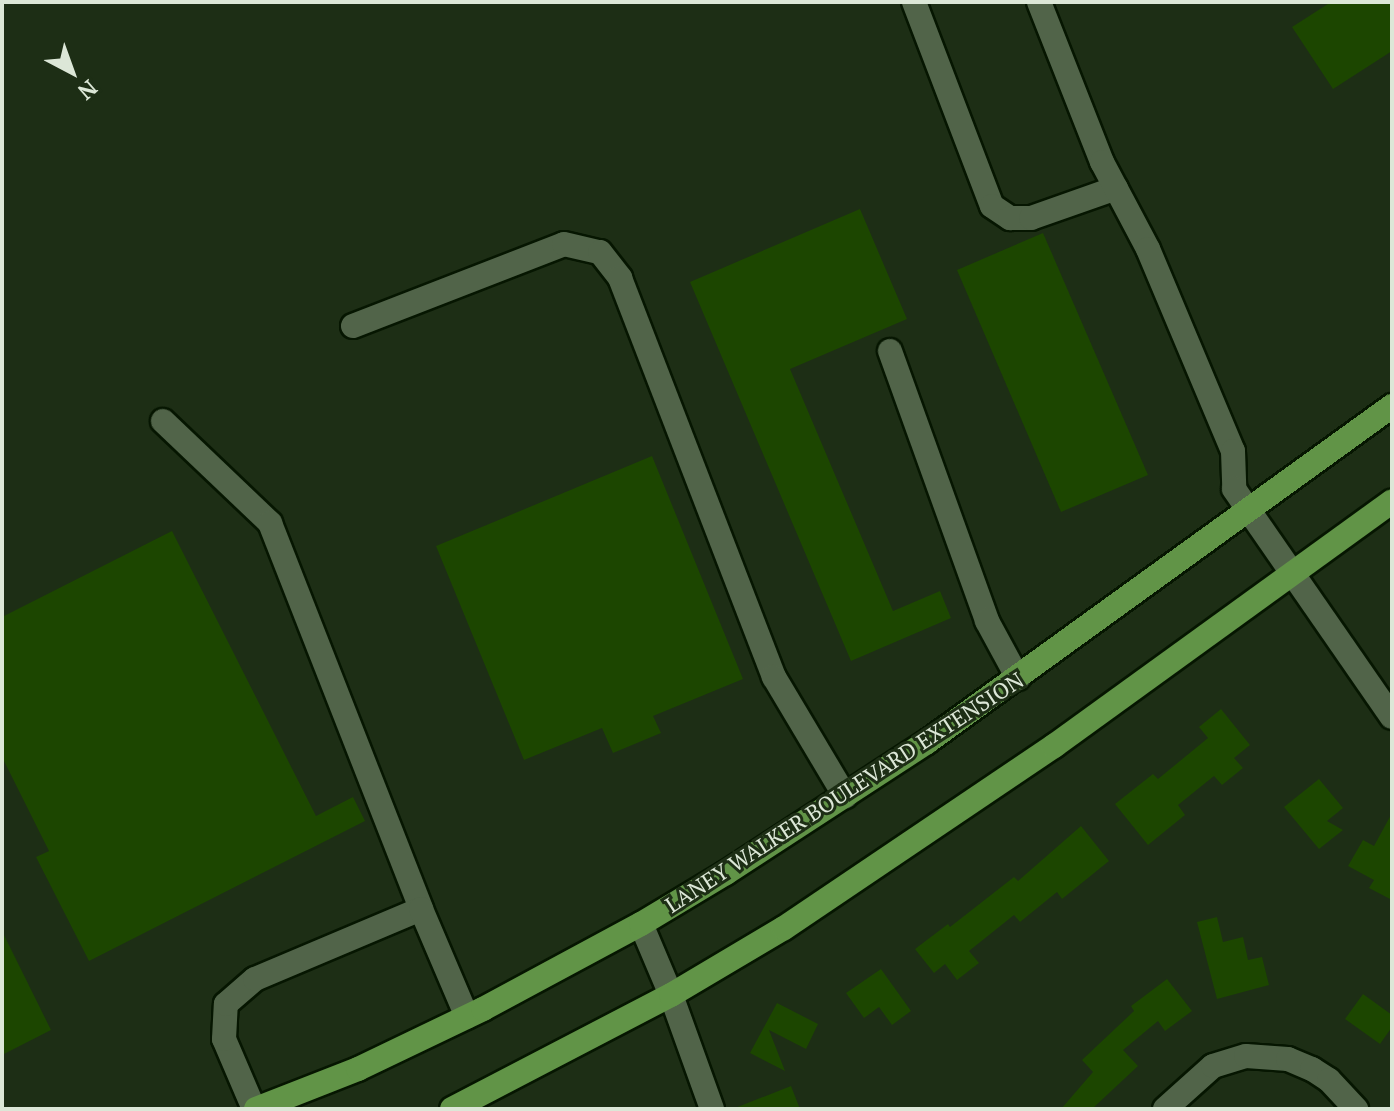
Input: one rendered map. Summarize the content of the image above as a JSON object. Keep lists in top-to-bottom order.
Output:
{
  "streets": {
    "main road": ["LANEY WALKER BOULEVARD EXTENSION"]
  },
  "north": "bottom right"
}
